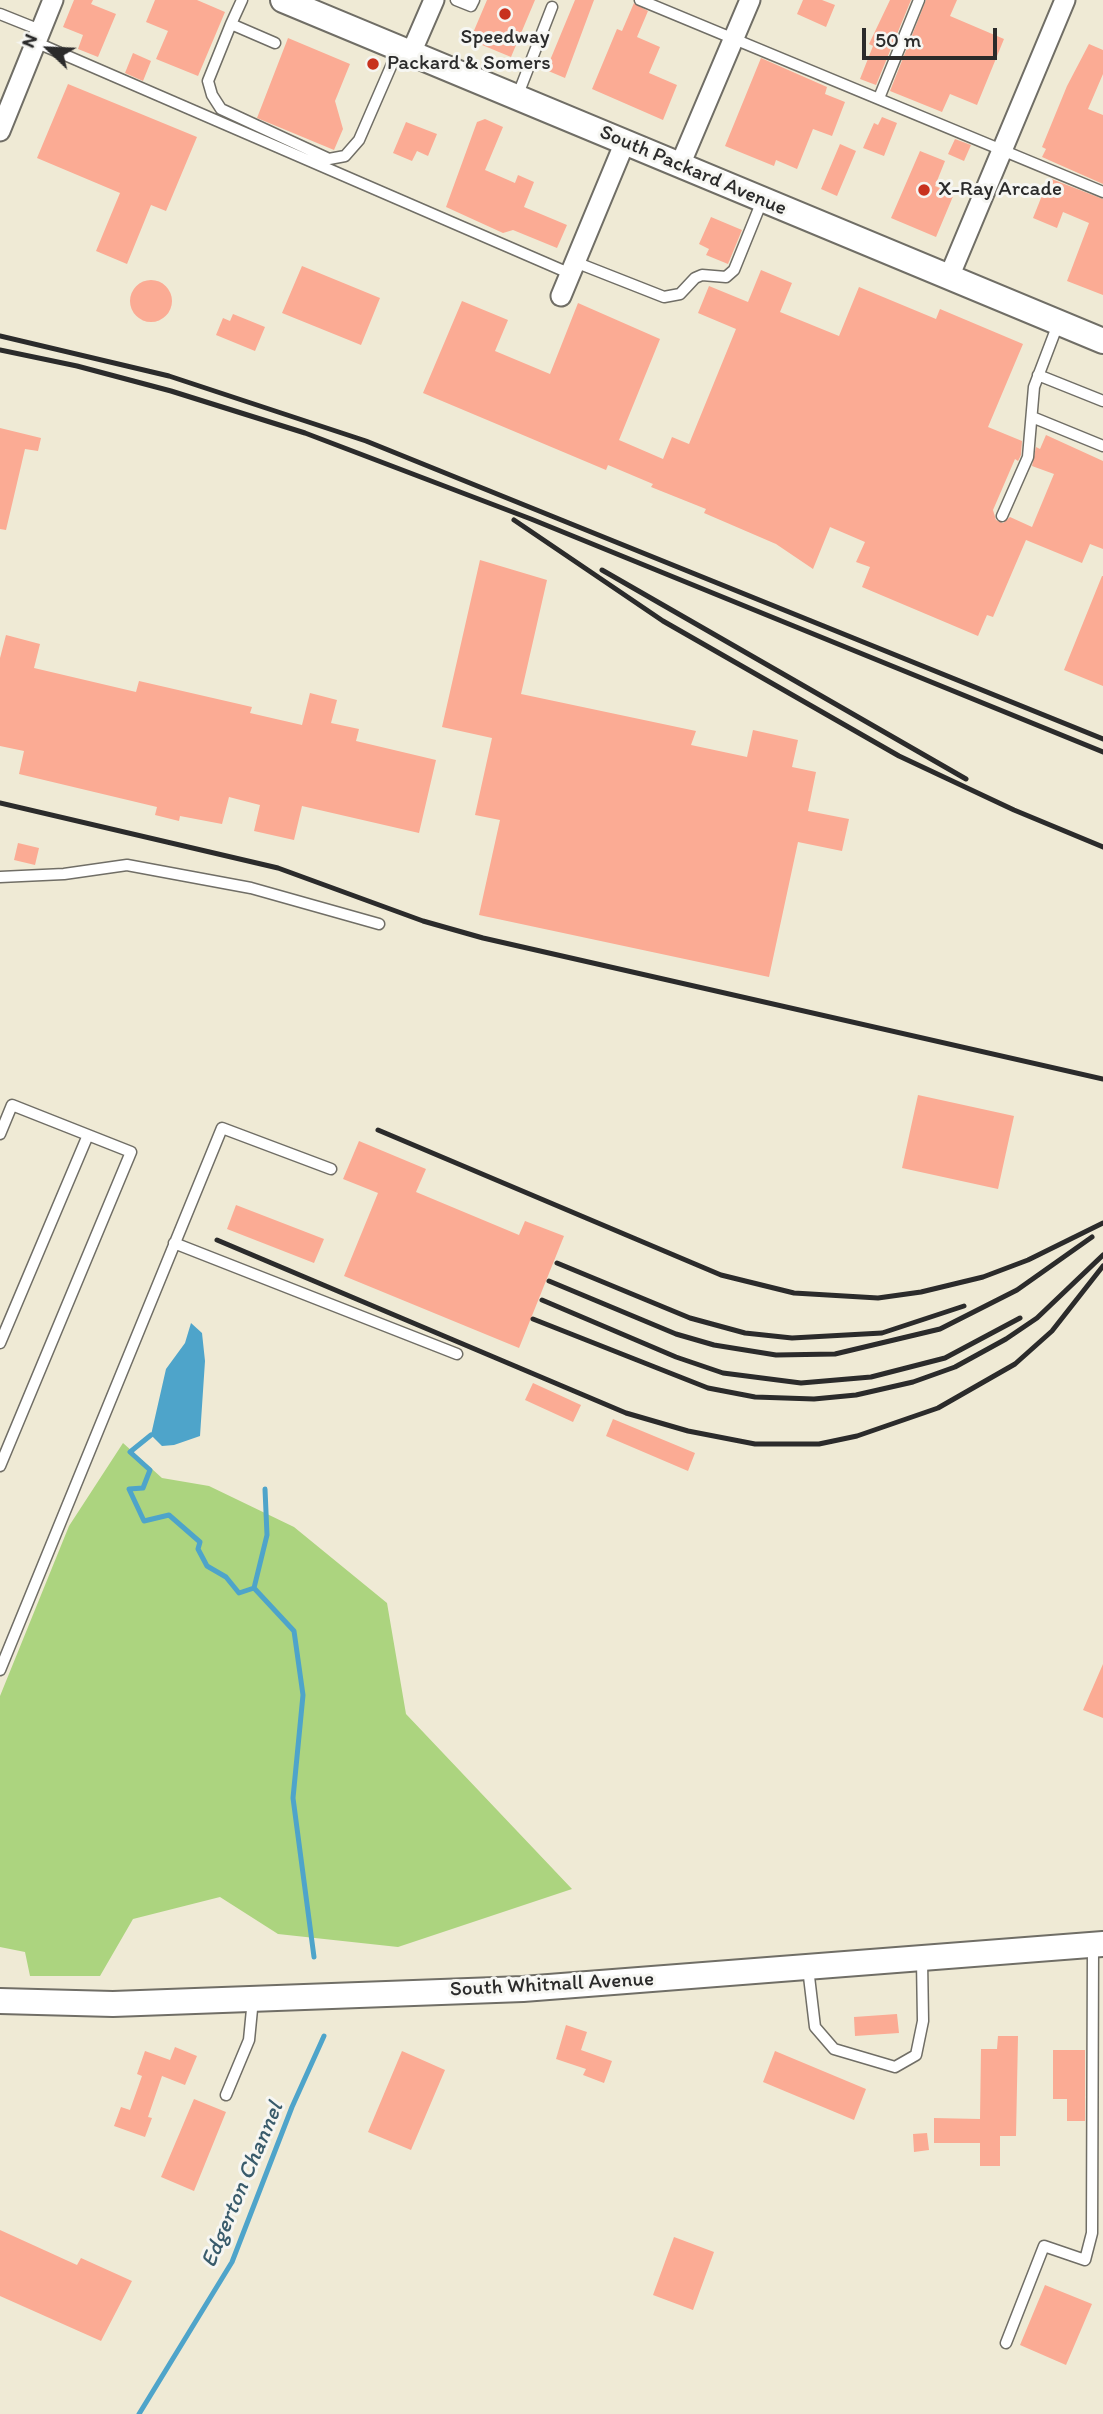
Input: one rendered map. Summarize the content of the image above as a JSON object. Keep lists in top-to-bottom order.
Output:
{
  "streets": {
    "street": ["South Packard Avenue", "South Whitnall Avenue"]
  },
  "water": ["Edgerton Channel"],
  "places": ["Speedway", "Packard & Somers", "X-Ray Arcade"],
  "scale_bar": "50 m",
  "north": "top left"
}
